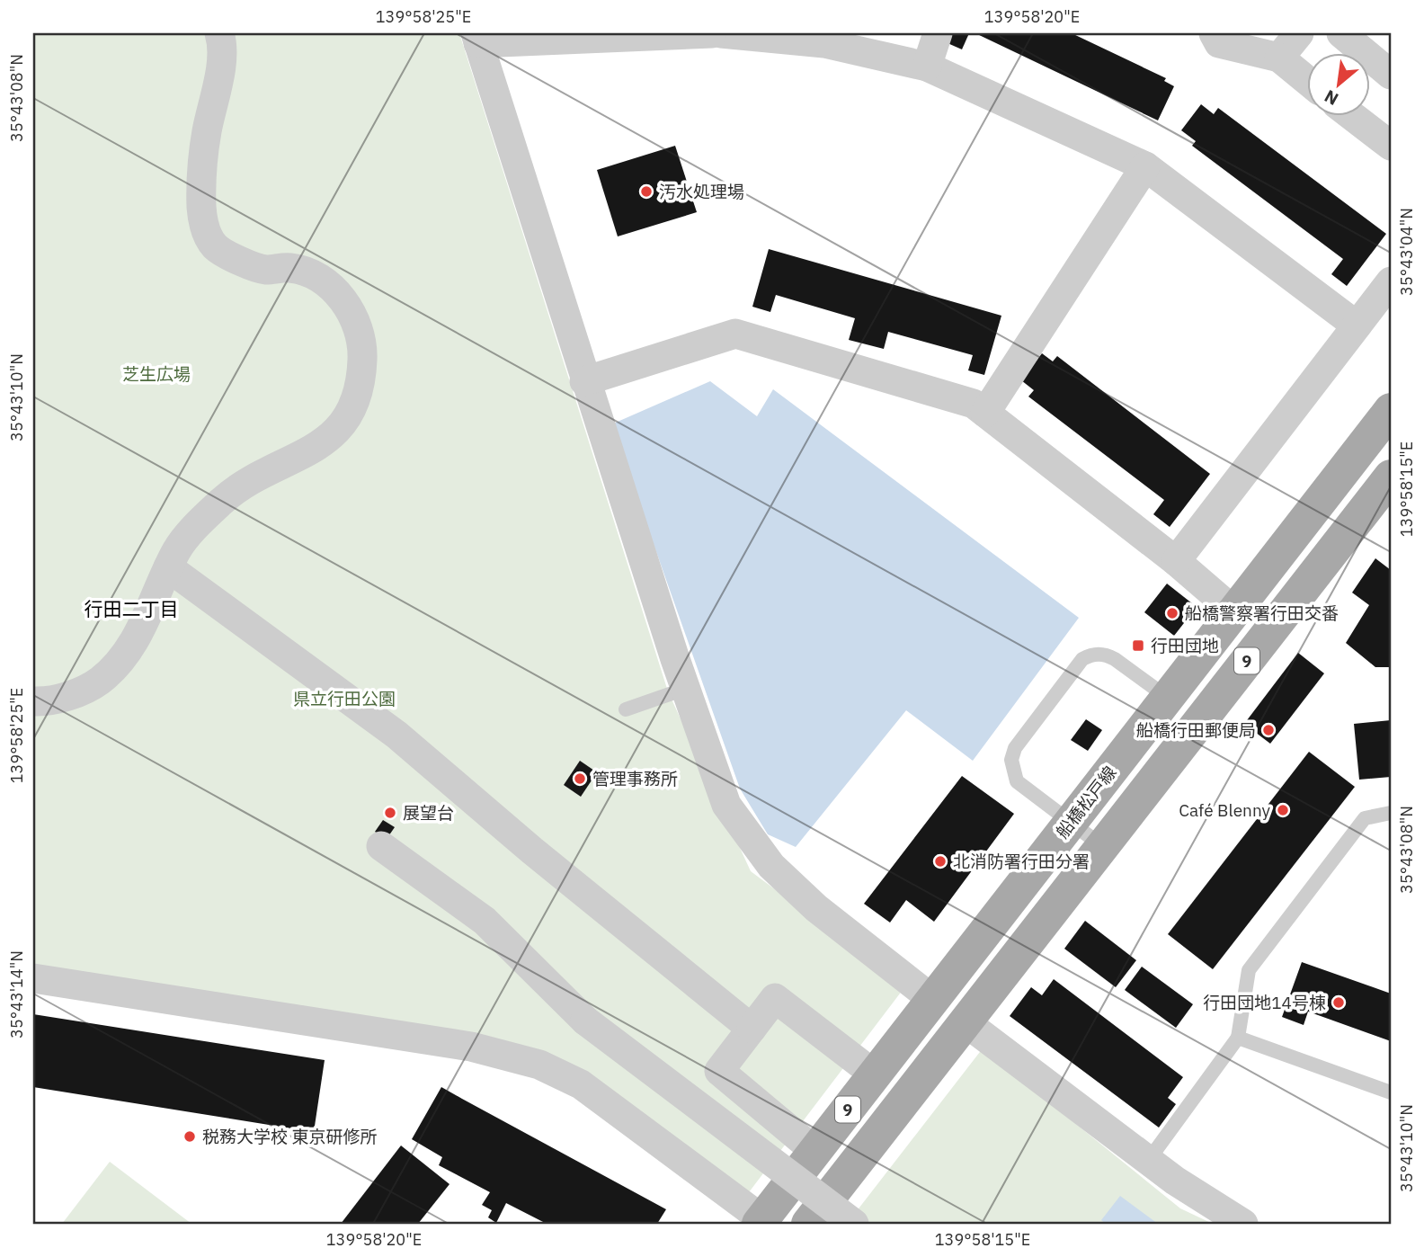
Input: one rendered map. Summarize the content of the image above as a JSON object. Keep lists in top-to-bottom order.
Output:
{
  "streets": {
    "main road": ["9", "船橋松戸線"]
  },
  "districts": ["行田二丁目"],
  "parks": ["芝生広場", "県立行田公園"],
  "places": {
    "other": [
      "汚水処理場",
      "船橋警察署行田交番",
      "船橋行田郵便局",
      "管理事務所",
      "Café Blenny",
      "展望台",
      "北消防署行田分署",
      "行田団地14号棟",
      "税務大学校 東京研修所"
    ],
    "transit": ["行田団地"]
  },
  "north": "bottom left",
  "coordinates": [
    "139°58'25\"E",
    "139°58'20\"E",
    "35°43'08\"N",
    "35°43'04\"N",
    "35°43'10\"N",
    "139°58'15\"E",
    "35°43'14\"N"
  ]
}
